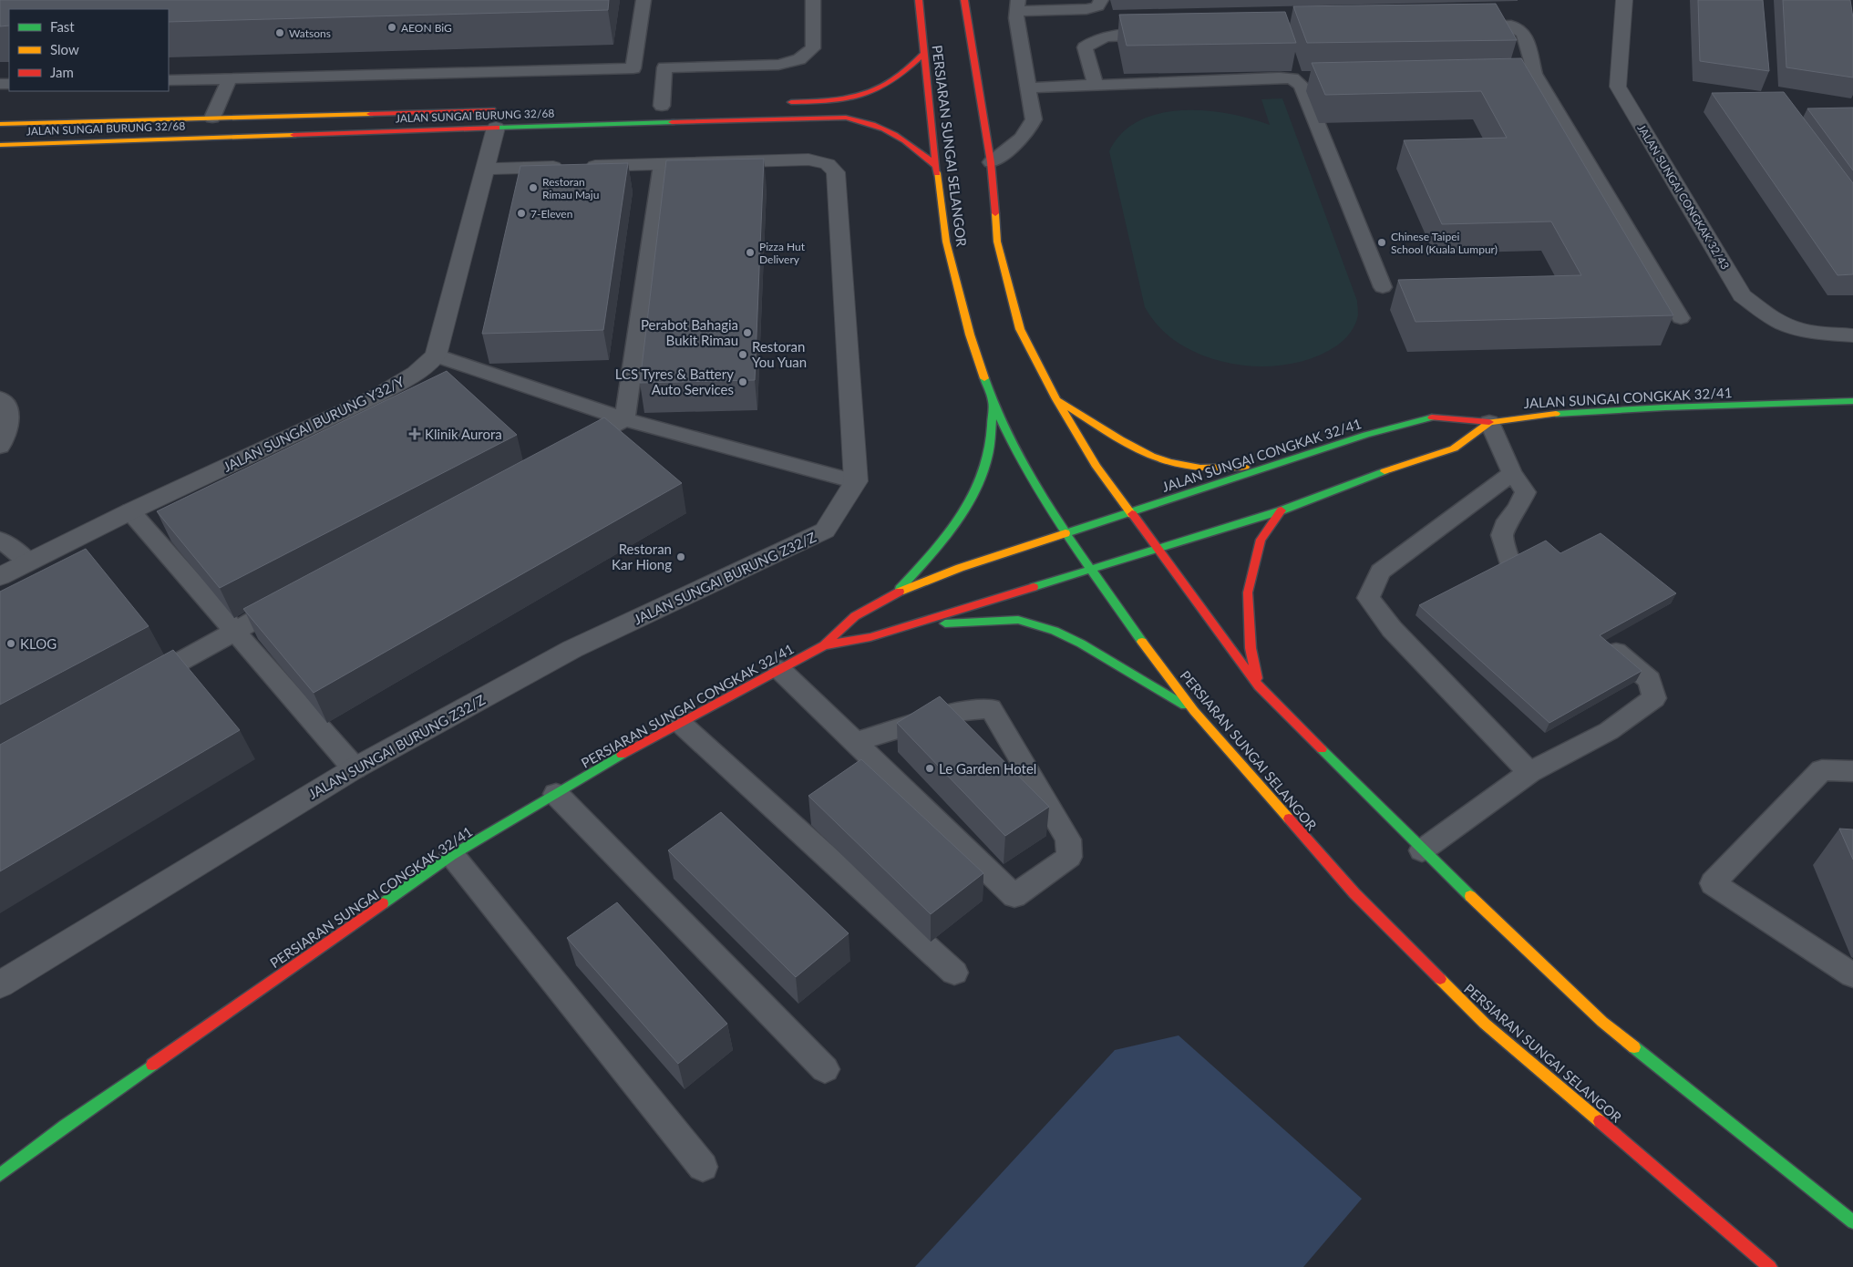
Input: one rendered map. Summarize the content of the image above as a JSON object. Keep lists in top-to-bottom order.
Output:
{
  "streets": {
    "street": [
      "JALAN SUNGAI BURUNG 32/68",
      "PERSIARAN SUNGAI SELANGOR",
      "JALAN SUNGAI CONGKAK 32/43",
      "JALAN SUNGAI CONGKAK 32/41",
      "JALAN SUNGAI BURUNG Y32/Y",
      "JALAN SUNGAI BURUNG Z32/Z",
      "PERSIARAN SUNGAI CONGKAK 32/41"
    ]
  },
  "crossings": [
    ["JALAN SUNGAI BURUNG 32/68", "PERSIARAN SUNGAI SELANGOR"],
    ["PERSIARAN SUNGAI SELANGOR", "JALAN SUNGAI CONGKAK 32/41"],
    ["PERSIARAN SUNGAI SELANGOR", "PERSIARAN SUNGAI CONGKAK 32/41"],
    ["JALAN SUNGAI CONGKAK 32/41", "PERSIARAN SUNGAI CONGKAK 32/41"]
  ],
  "places": {
    "other": [
      "AEON BiG",
      "Watsons",
      "Restoran Rimau Maju",
      "7-Eleven",
      "Chinese Taipei School (Kuala Lumpur)",
      "Pizza Hut Delivery",
      "Perabot Bahagia Bukit Rimau",
      "Restoran You Yuan",
      "LCS Tyres & Battery Auto Services",
      "Restoran Kar Hiong",
      "KLOG",
      "Le Garden Hotel"
    ],
    "health": ["Klinik Aurora"]
  },
  "legend": ["Fast", "Slow", "Jam"]
}
